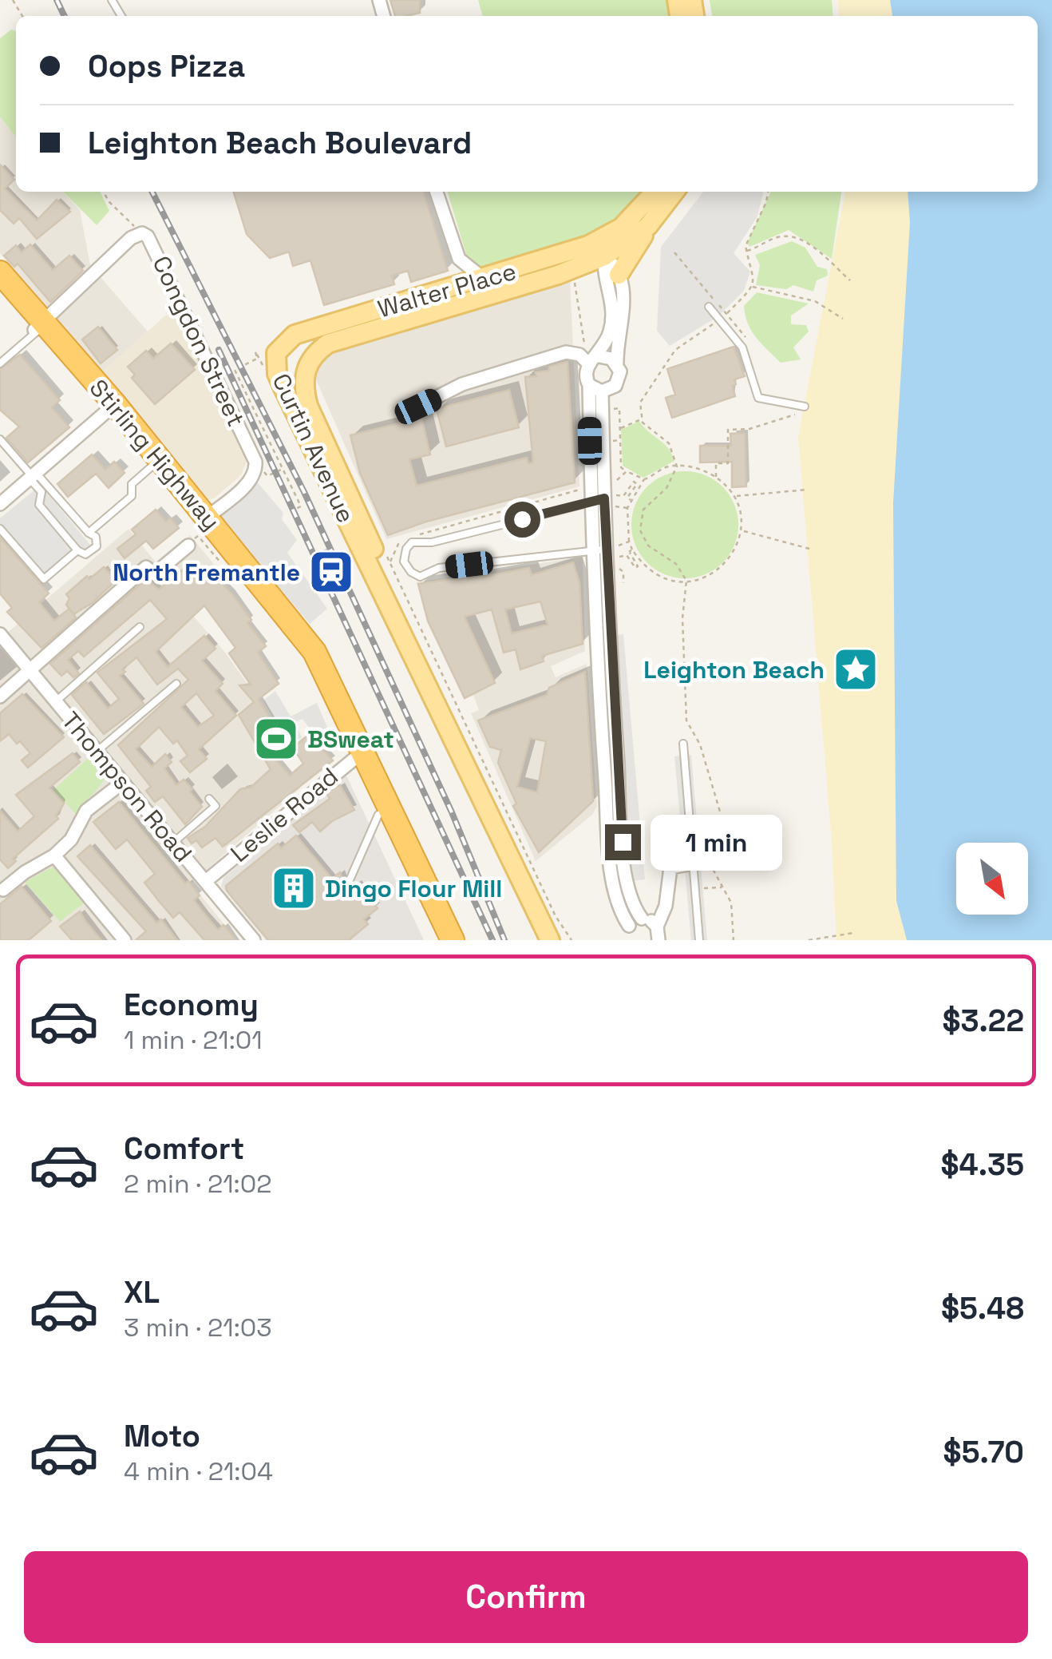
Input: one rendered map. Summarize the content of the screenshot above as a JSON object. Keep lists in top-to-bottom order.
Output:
{
  "streets": {
    "highway": ["Stirling Highway"],
    "main road": ["Walter Place", "Curtin Avenue"],
    "street": ["Congdon Street", "Thompson Road", "Leslie Road"]
  },
  "crossings": [
    ["Walter Place", "Curtin Avenue"],
    ["Congdon Street", "Stirling Highway"],
    ["Congdon Street", "Thompson Road"],
    ["Stirling Highway", "Leslie Road"],
    ["Thompson Road", "Leslie Road"]
  ],
  "places": {
    "station": ["North Fremantle"],
    "place": ["Leighton Beach"],
    "sports": ["BSweat"],
    "building": ["Dingo Flour Mill"]
  },
  "north": "bottom right",
  "page": {
    "banner": ["Oops Pizza", "Leighton Beach Boulevard"],
    "bubble": "1 min",
    "list": [
      {
        "name": "Economy",
        "note": "1 min · 21:01",
        "value": "$3.22"
      },
      {
        "name": "Comfort",
        "note": "2 min · 21:02",
        "value": "$4.35"
      },
      {
        "name": "XL",
        "note": "3 min · 21:03",
        "value": "$5.48"
      },
      {
        "name": "Moto",
        "note": "4 min · 21:04",
        "value": "$5.70"
      }
    ],
    "buttons": "Confirm"
  }
}
